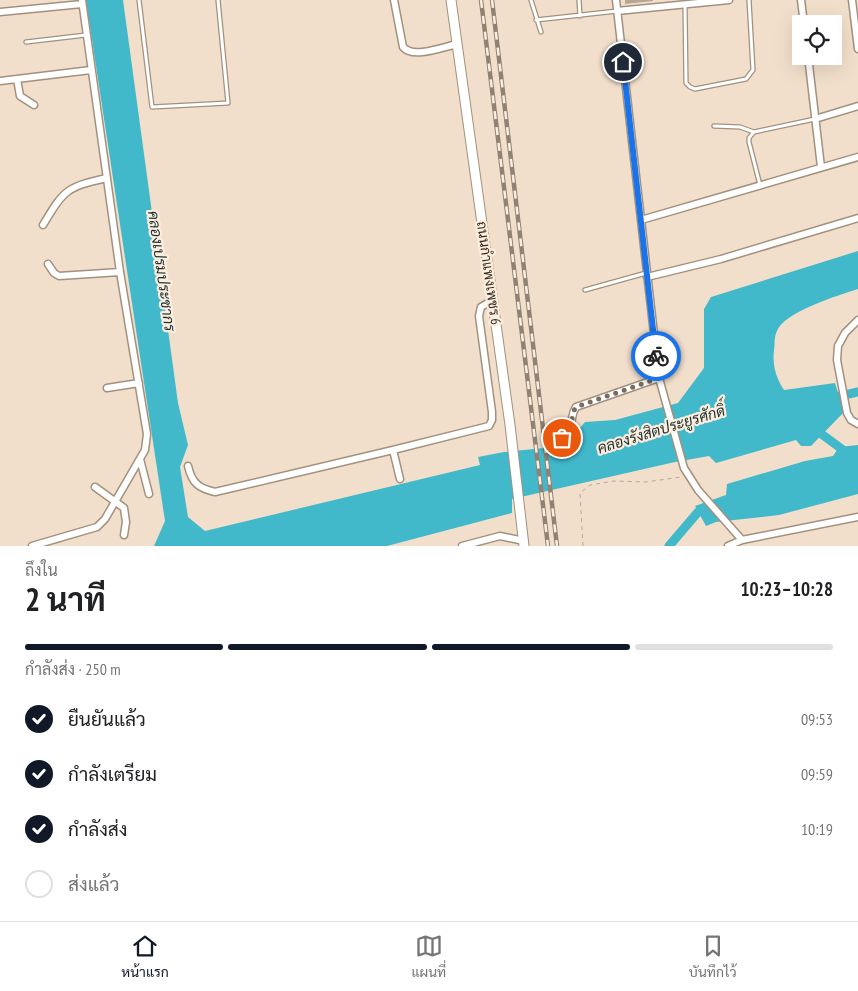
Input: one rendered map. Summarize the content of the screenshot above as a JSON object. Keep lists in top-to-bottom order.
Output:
{
  "streets": {
    "main road": ["ถนนกำแพงเพชร 6"]
  },
  "water": ["คลองเปรมประชากร", "คลองรังสิตประยูรศักดิ์"],
  "page": {
    "heading": ["2 นาที", "ถึงใน", "10:23–10:28"],
    "bar": "กำลังส่ง · 250 m",
    "list": [
      ["ยืนยันแล้ว", "09:53"],
      ["กำลังเตรียม", "09:59"],
      ["กำลังส่ง", "10:19"],
      "ส่งแล้ว"
    ],
    "tabs": ["หน้าแรก", "แผนที่", "บันทึกไว้"]
  }
}
